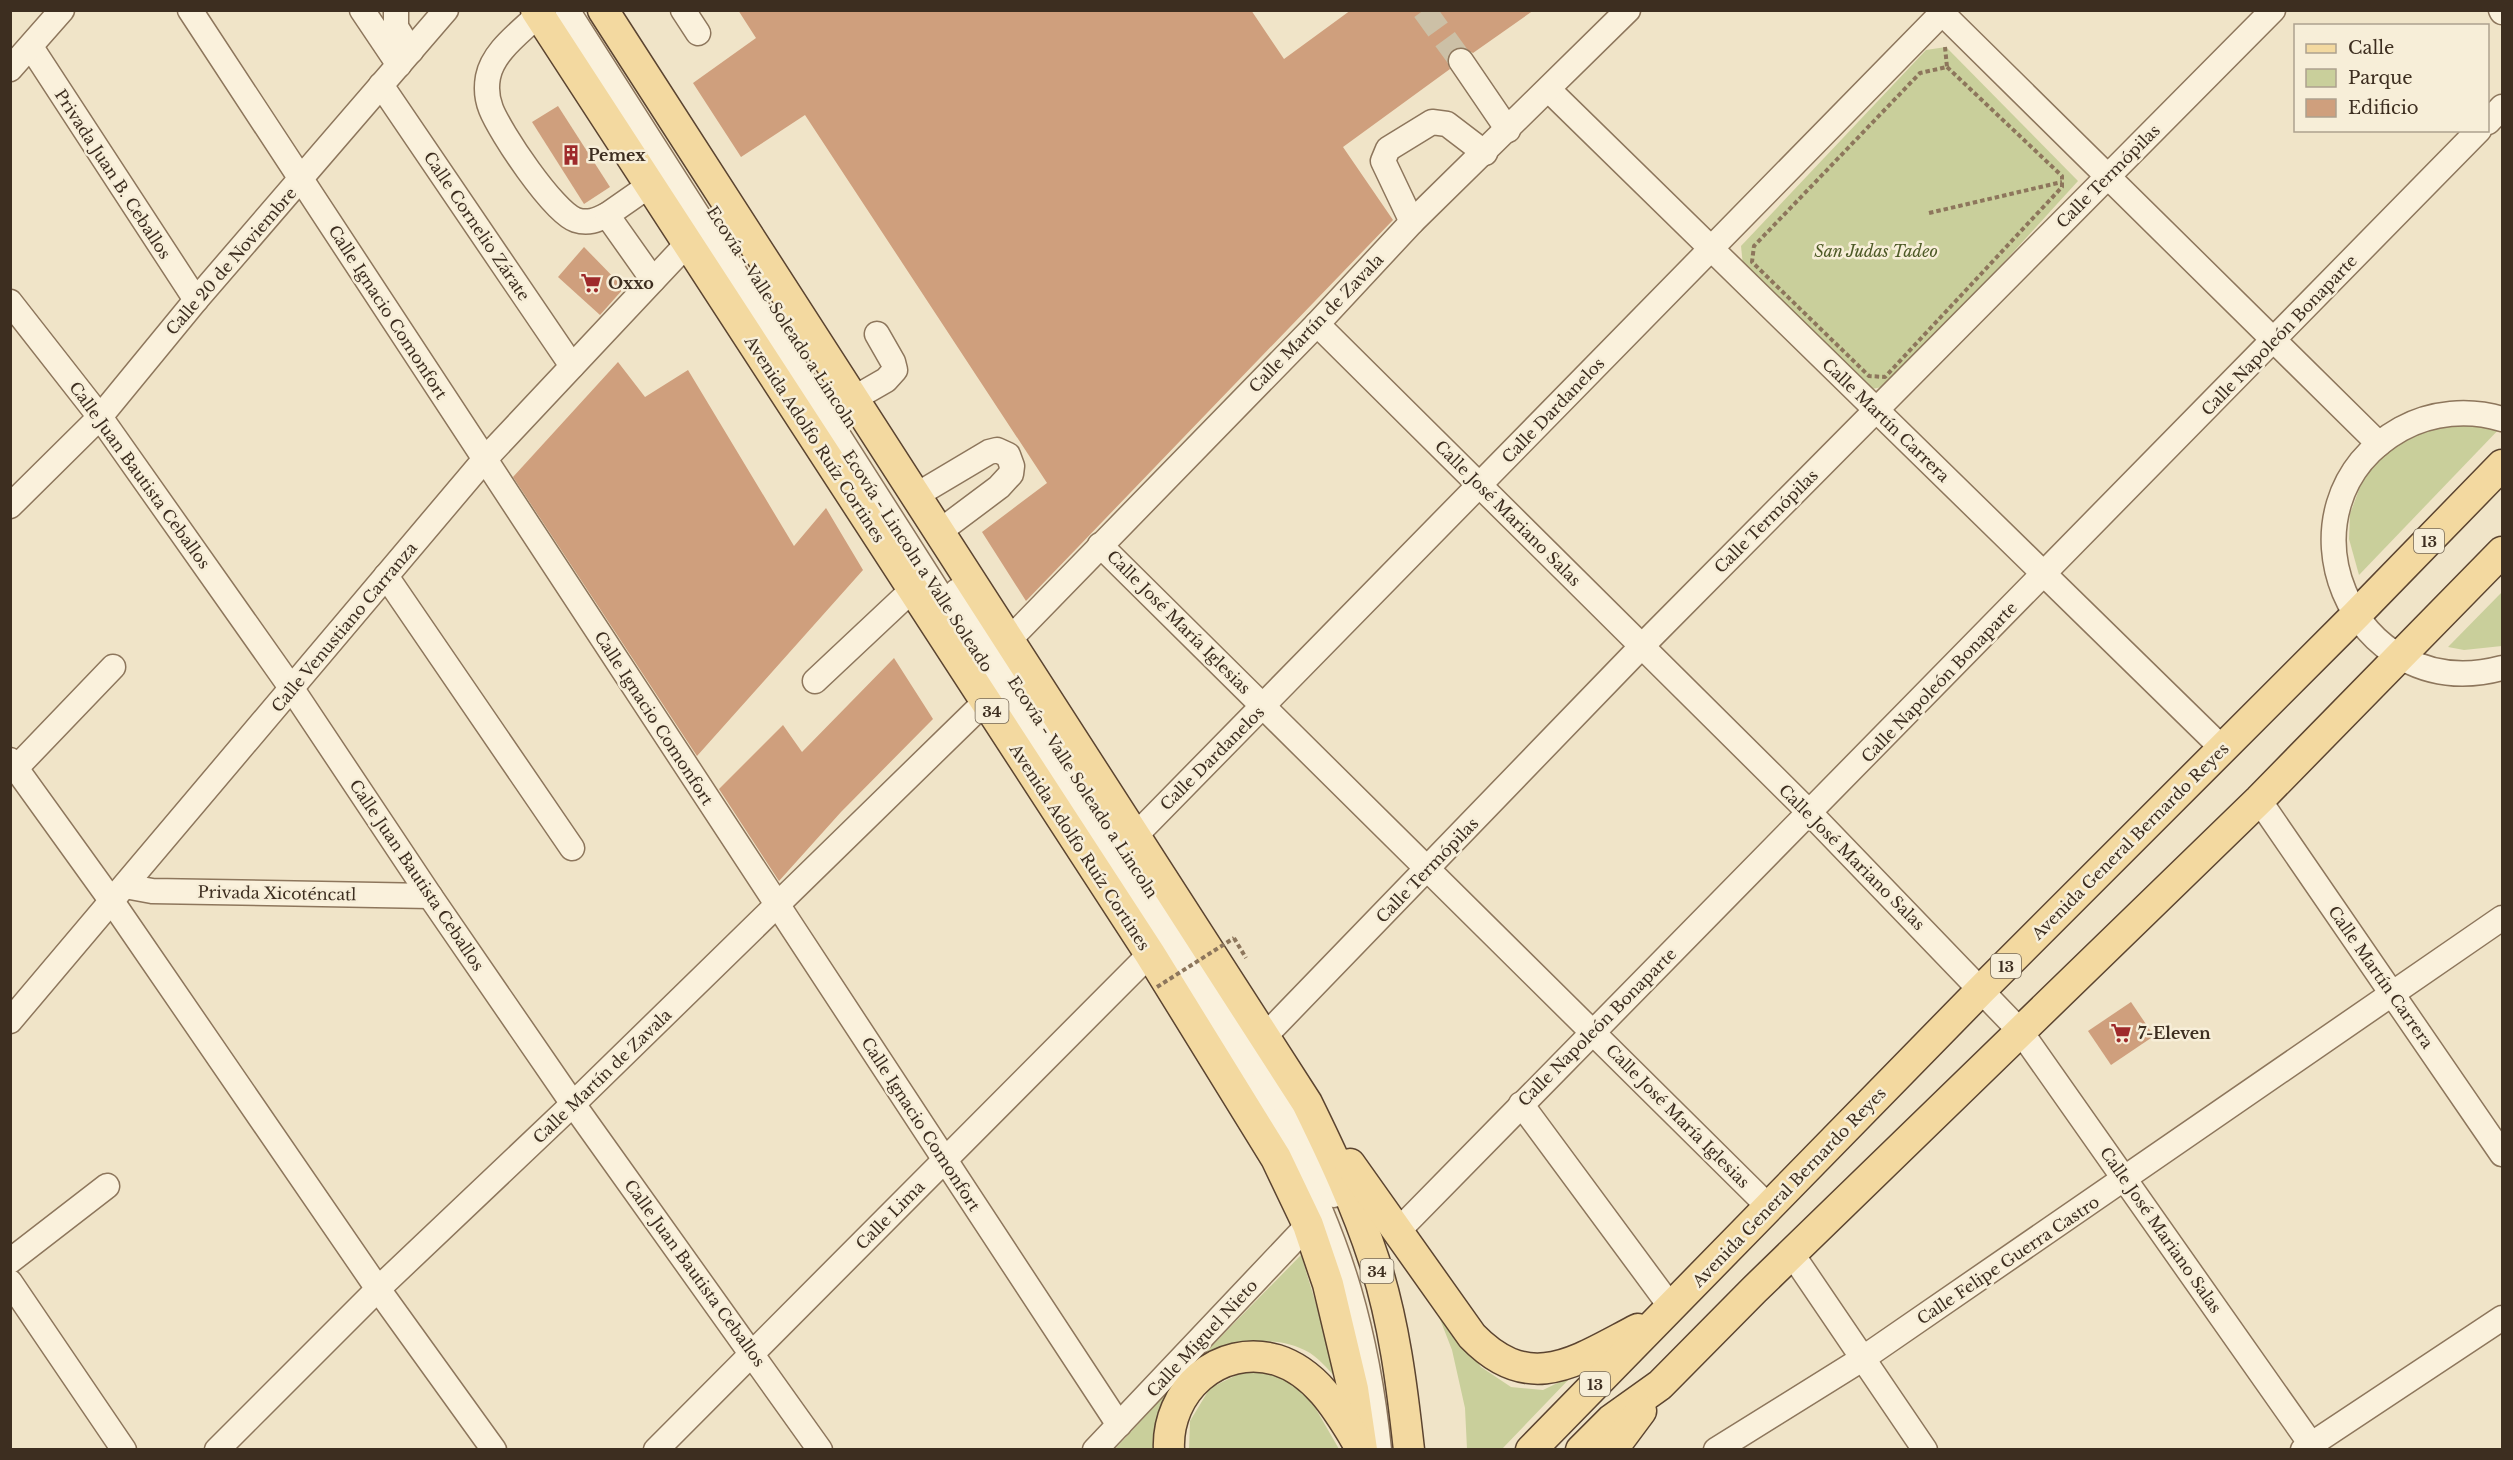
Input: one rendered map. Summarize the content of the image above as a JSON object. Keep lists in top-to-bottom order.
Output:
{
  "streets": {
    "main road": [
      "Avenida Adolfo Ruíz Cortines",
      "13",
      "34",
      "Avenida General Bernardo Reyes"
    ],
    "street": [
      "Privada Juan B. Ceballos",
      "Calle Termópilas",
      "Calle Cornelio Zárate",
      "Calle 20 de Noviembre",
      "Calle Ignacio Comonfort",
      "Ecovía - Valle Soleado a Lincoln",
      "Calle Martín de Zavala",
      "Calle Napoleón Bonaparte",
      "Calle Dardanelos",
      "Calle Martín Carrera",
      "Calle Juan Bautista Ceballos",
      "Calle José Mariano Salas",
      "Ecovía - Lincoln a Valle Soleado",
      "Calle José María Iglesias",
      "Calle Venustiano Carranza",
      "Privada Xicoténcatl",
      "Calle Lima",
      "Calle Felipe Guerra Castro",
      "Calle Miguel Nieto"
    ]
  },
  "crossings": [
    ["Privada Juan B. Ceballos", "Calle 20 de Noviembre"],
    ["Calle Termópilas", "Calle Martín Carrera"],
    ["Calle Termópilas", "Calle José Mariano Salas"],
    ["Calle Termópilas", "Calle José María Iglesias"],
    ["Calle Termópilas", "34"],
    ["Calle Cornelio Zárate", "Calle 20 de Noviembre"],
    ["Calle Cornelio Zárate", "Calle Venustiano Carranza"],
    ["Calle 20 de Noviembre", "Calle Ignacio Comonfort"],
    ["Calle 20 de Noviembre", "Calle Juan Bautista Ceballos"],
    ["Calle Ignacio Comonfort", "Calle Martín de Zavala"],
    ["Calle Ignacio Comonfort", "Calle Venustiano Carranza"],
    ["Calle Ignacio Comonfort", "Calle Lima"],
    ["Calle Ignacio Comonfort", "Calle Miguel Nieto"],
    ["Calle Martín de Zavala", "Calle Martín Carrera"],
    ["Calle Martín de Zavala", "Avenida Adolfo Ruíz Cortines"],
    ["Calle Martín de Zavala", "Calle Juan Bautista Ceballos"],
    ["Calle Martín de Zavala", "Calle José Mariano Salas"],
    ["Calle Martín de Zavala", "Calle José María Iglesias"],
    ["Calle Martín de Zavala", "34"],
    ["Calle Napoleón Bonaparte", "Calle Martín Carrera"],
    ["Calle Napoleón Bonaparte", "Calle José Mariano Salas"],
    ["Calle Napoleón Bonaparte", "Calle José María Iglesias"],
    ["Calle Dardanelos", "Calle Martín Carrera"],
    ["Calle Dardanelos", "Calle José Mariano Salas"],
    ["Calle Dardanelos", "Calle José María Iglesias"],
    ["Calle Dardanelos", "34"],
    ["Calle Martín Carrera", "13"],
    ["Calle Martín Carrera", "Avenida General Bernardo Reyes"],
    ["Calle Martín Carrera", "Calle Felipe Guerra Castro"],
    ["Avenida Adolfo Ruíz Cortines", "Ecovía - Lincoln a Valle Soleado"],
    ["Avenida Adolfo Ruíz Cortines", "Calle Venustiano Carranza"],
    ["Avenida Adolfo Ruíz Cortines", "Calle Lima"],
    ["Avenida Adolfo Ruíz Cortines", "Calle Miguel Nieto"],
    ["Calle Juan Bautista Ceballos", "Calle Venustiano Carranza"],
    ["Calle Juan Bautista Ceballos", "Privada Xicoténcatl"],
    ["Calle Juan Bautista Ceballos", "Calle Lima"],
    ["Calle José Mariano Salas", "13"],
    ["Calle José Mariano Salas", "Avenida General Bernardo Reyes"],
    ["Calle José Mariano Salas", "Calle Felipe Guerra Castro"],
    ["Calle José María Iglesias", "Avenida General Bernardo Reyes"],
    ["Calle Venustiano Carranza", "Privada Xicoténcatl"]
  ],
  "parks": ["San Judas Tadeo"],
  "places": {
    "building": ["Pemex"],
    "supermarket": ["Oxxo", "7-Eleven"]
  },
  "legend": ["Calle", "Parque", "Edificio"]
}
